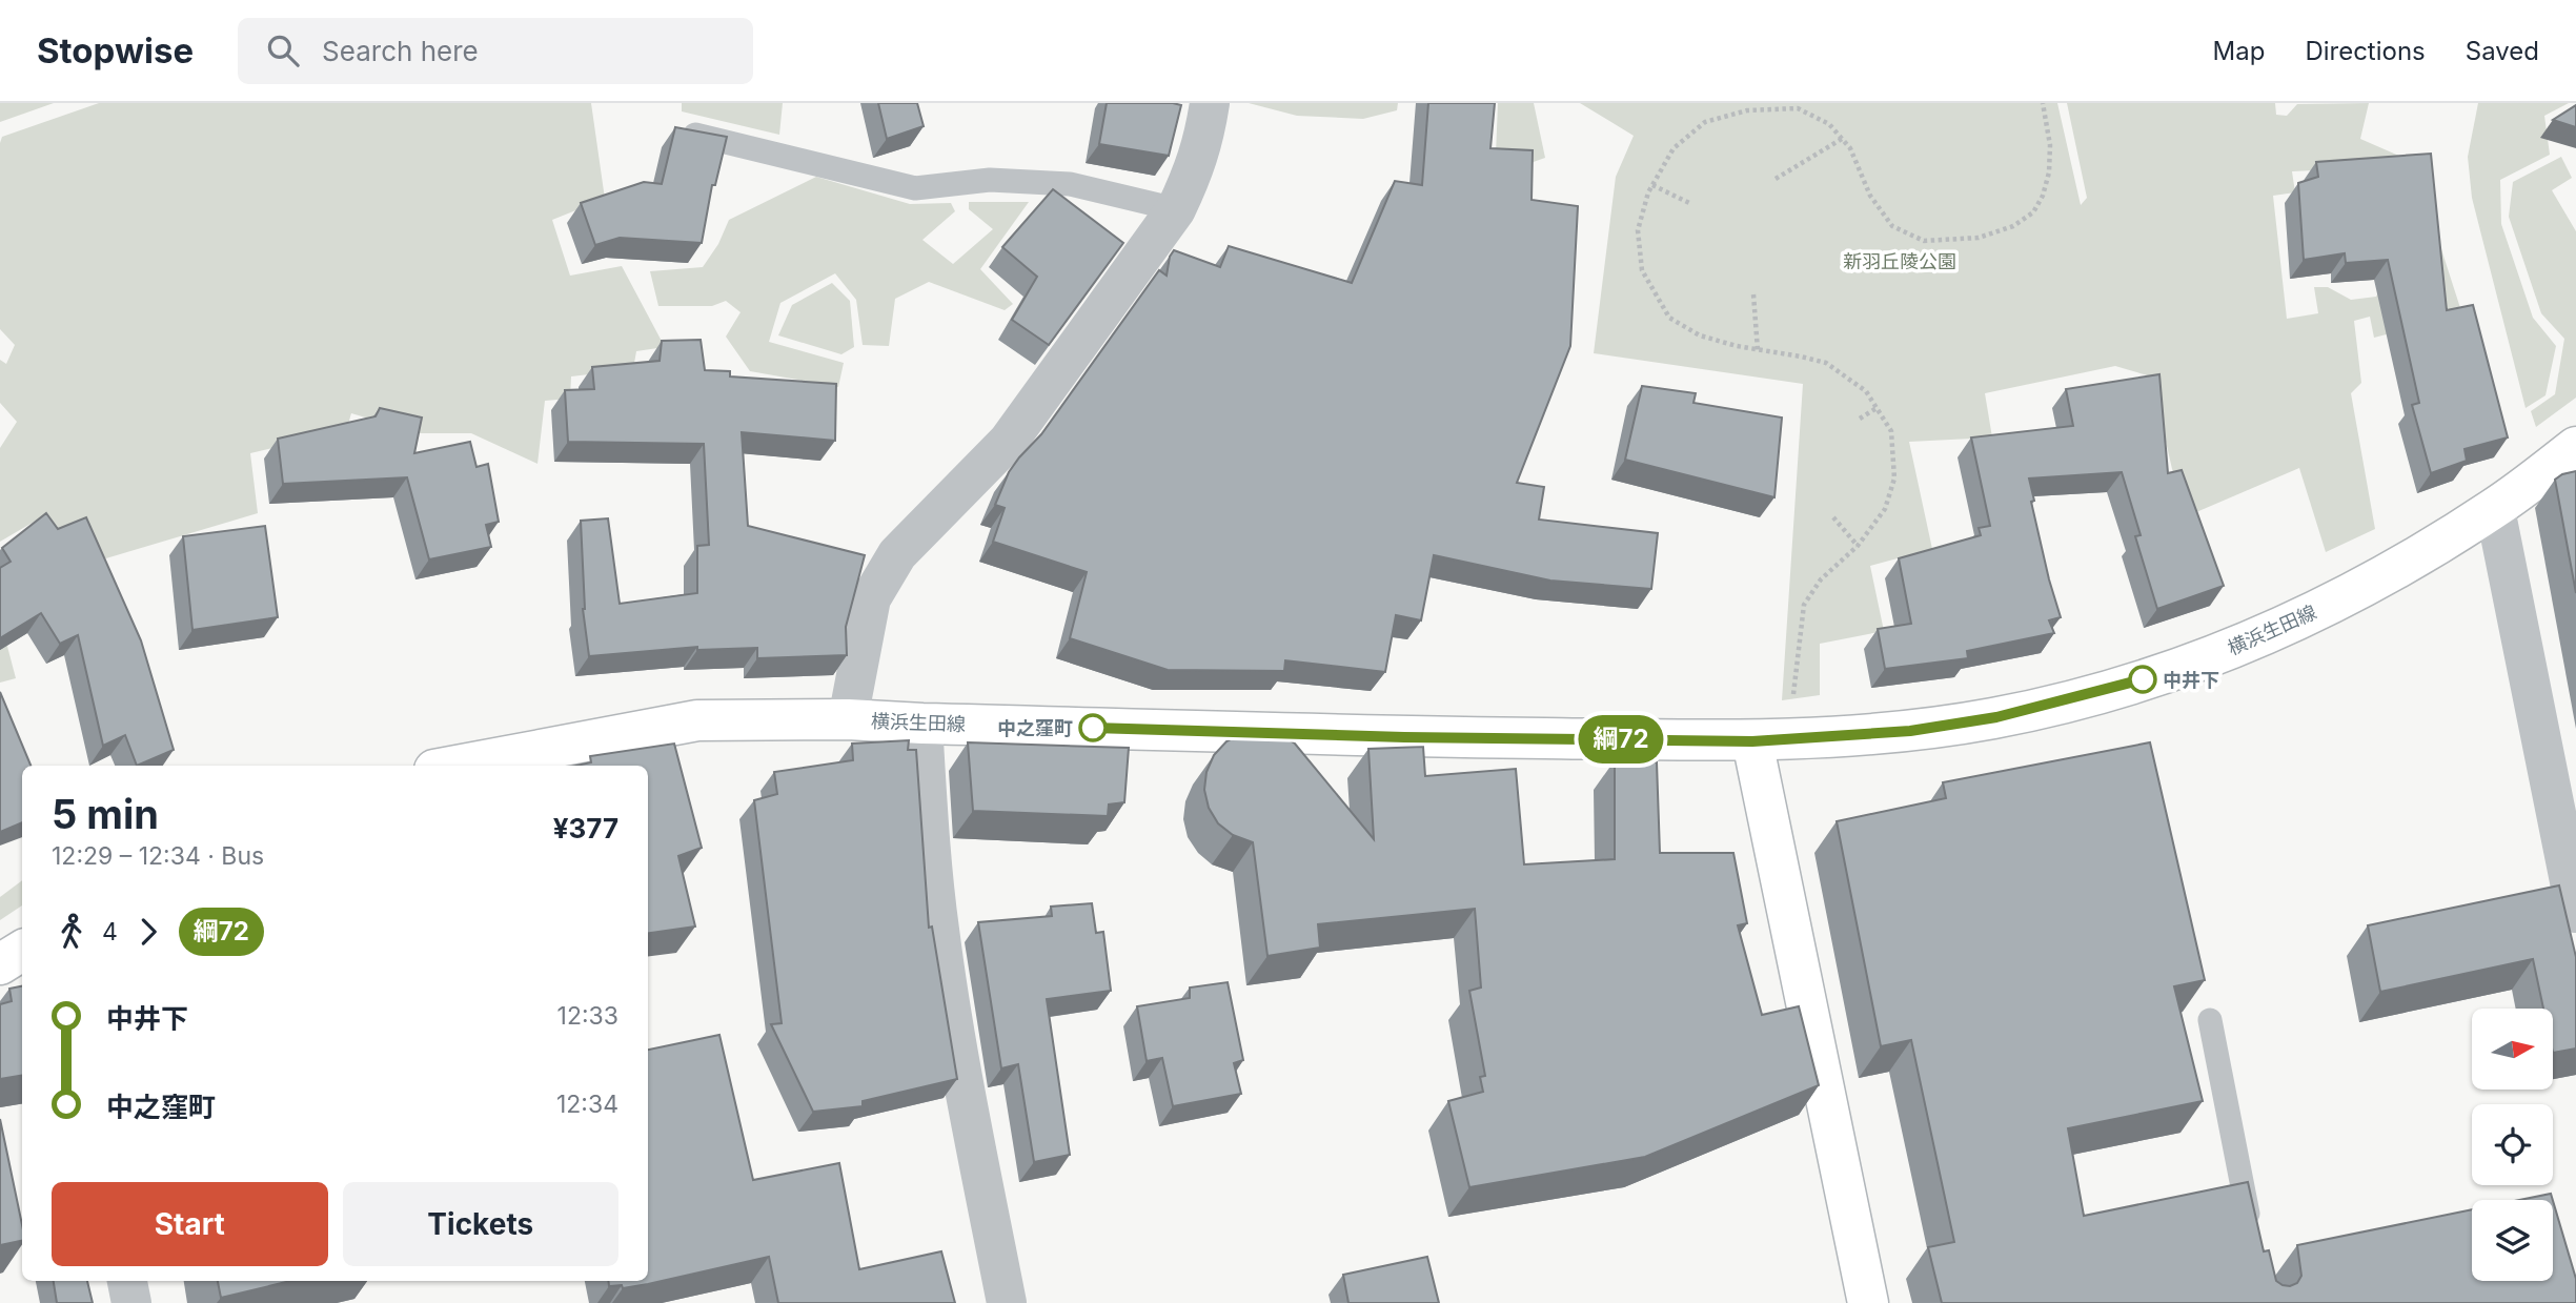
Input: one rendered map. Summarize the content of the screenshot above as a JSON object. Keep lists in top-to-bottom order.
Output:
{
  "streets": {
    "main road": ["横浜生田線"]
  },
  "parks": ["新羽丘陵公園"],
  "places": ["中井下", "中之窪町"],
  "lines": ["bus line 綱72"],
  "north": "right",
  "page": {
    "header": "Stopwise",
    "search": "Search here",
    "nav": ["Map", "Directions", "Saved"],
    "on_map": "綱72",
    "heading": ["5 min", "12:29 – 12:34 · Bus", "¥377"],
    "legs": ["4", "綱72"],
    "list": [
      {
        "name": "中井下",
        "value": "12:33"
      },
      {
        "name": "中之窪町",
        "value": "12:34"
      }
    ],
    "buttons": ["Start", "Tickets"]
  }
}
